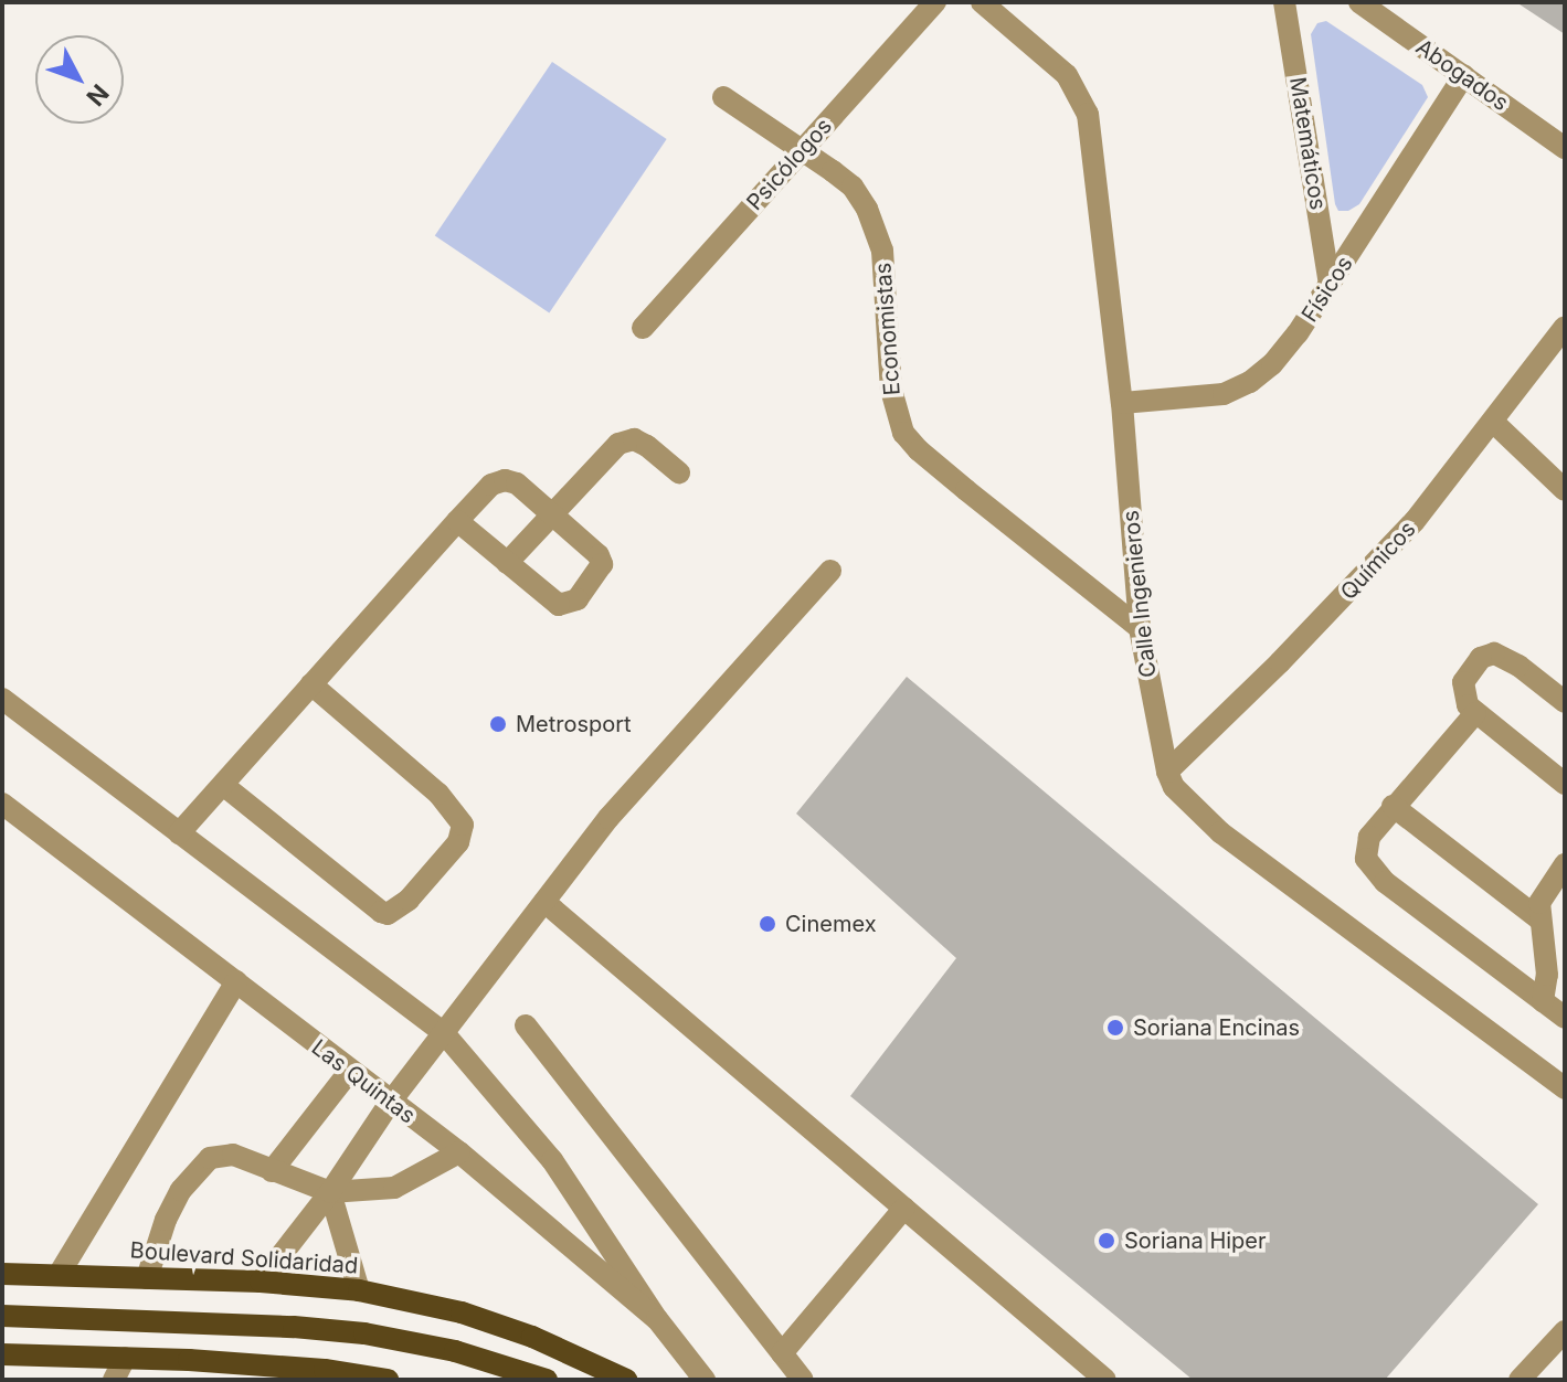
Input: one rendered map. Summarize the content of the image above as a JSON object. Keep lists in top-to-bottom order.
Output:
{
  "streets": {
    "main road": ["Boulevard Solidaridad"],
    "street": [
      "Abogados",
      "Matemáticos",
      "Psicólogos",
      "Físicos",
      "Economistas",
      "Químicos",
      "Calle Ingenieros",
      "Las Quintas"
    ]
  },
  "crossings": [
    ["Abogados", "Físicos"],
    ["Matemáticos", "Físicos"],
    ["Psicólogos", "Economistas"],
    ["Físicos", "Calle Ingenieros"],
    ["Economistas", "Calle Ingenieros"],
    ["Químicos", "Calle Ingenieros"]
  ],
  "places": [
    "Metrosport",
    "Cinemex",
    "Soriana Encinas",
    "Soriana Hiper"
  ],
  "north": "bottom right"
}
